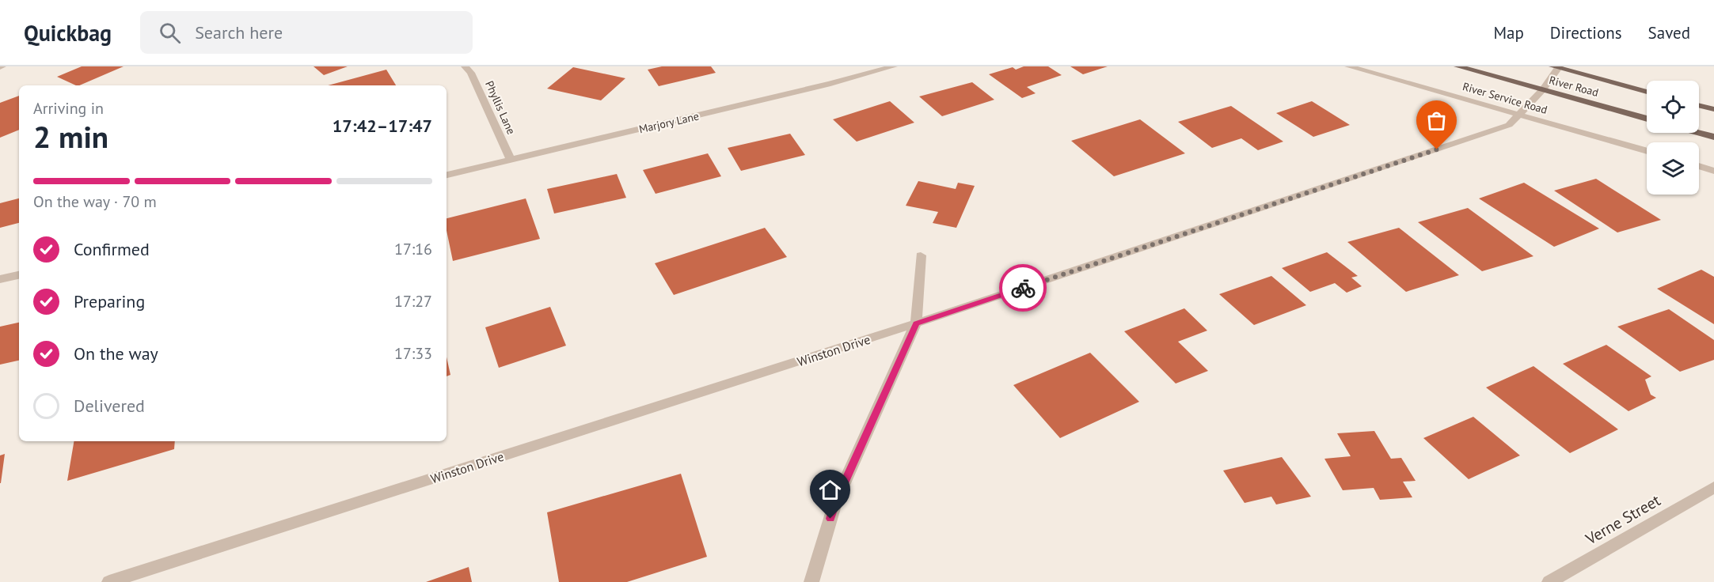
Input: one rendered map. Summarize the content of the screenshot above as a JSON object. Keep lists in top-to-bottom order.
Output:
{
  "streets": {
    "main road": ["River Road"],
    "street": [
      "River Service Road",
      "Phyllis Lane",
      "Marjory Lane",
      "Winston Drive",
      "Verne Street"
    ]
  },
  "crossings": [
    ["River Road", "Winston Drive"],
    ["River Service Road", "Winston Drive"],
    ["Phyllis Lane", "Marjory Lane"]
  ],
  "page": {
    "header": "Quickbag",
    "search": "Search here",
    "nav": ["Map", "Directions", "Saved"],
    "heading": ["2 min", "Arriving in", "17:42–17:47"],
    "bar": "On the way · 70 m",
    "list": [
      ["Confirmed", "17:16"],
      ["Preparing", "17:27"],
      ["On the way", "17:33"],
      "Delivered"
    ]
  }
}
